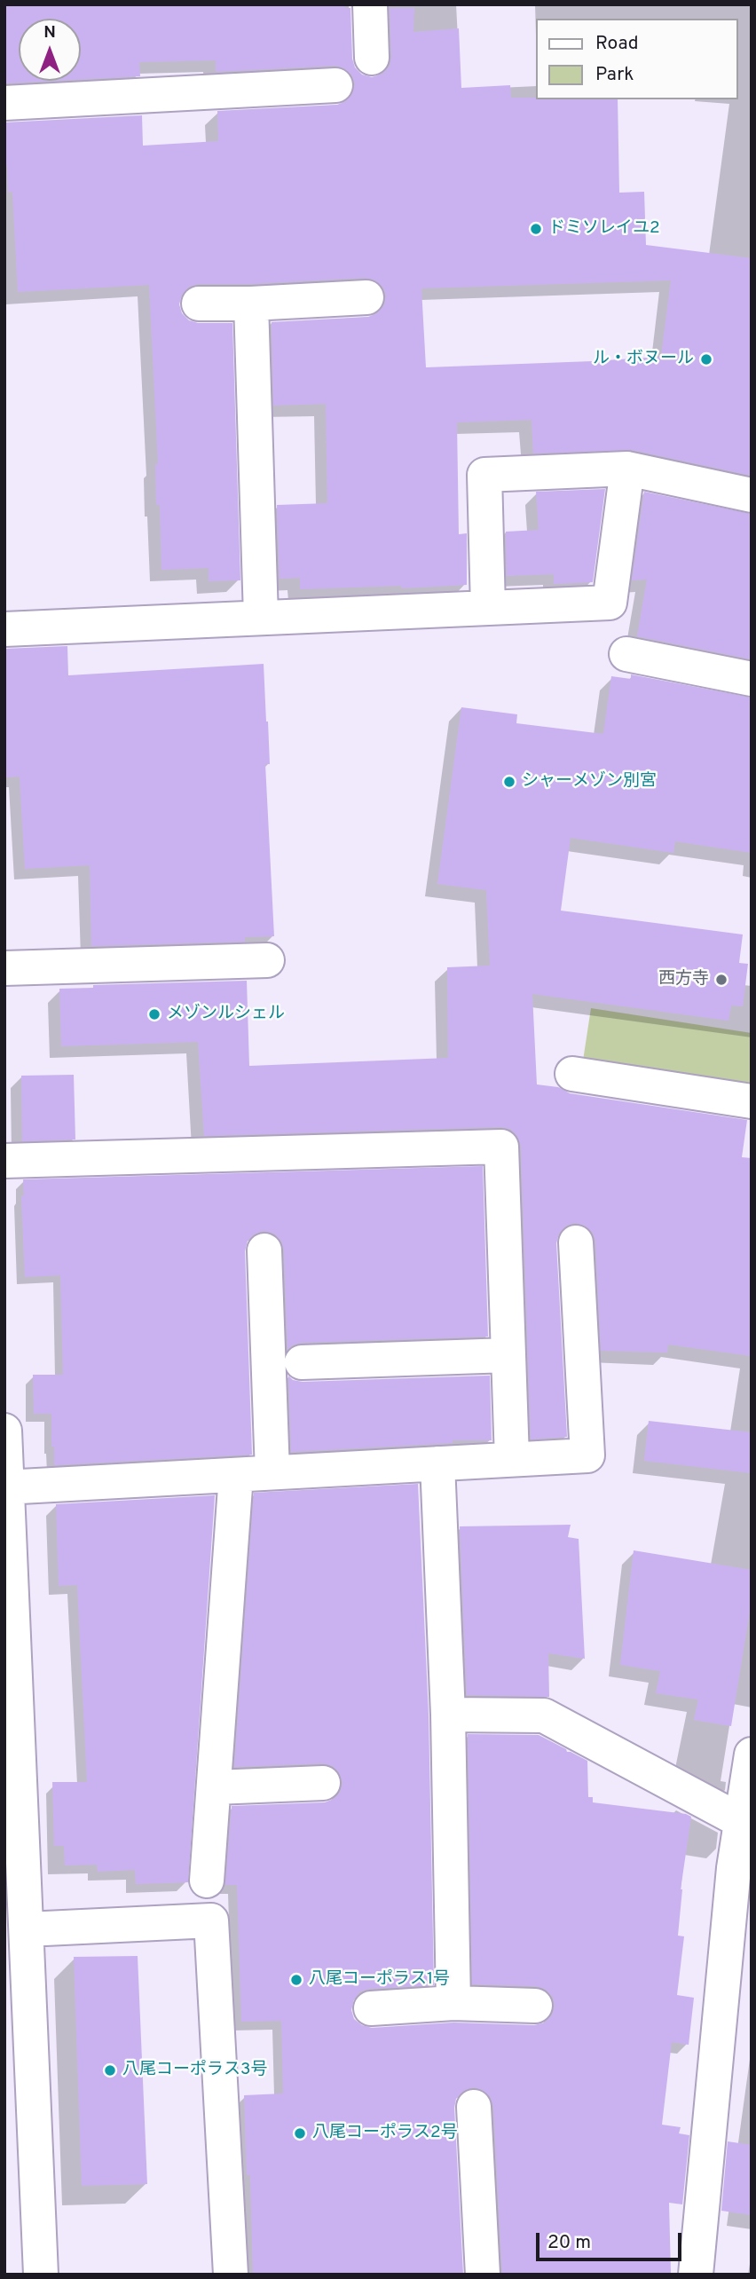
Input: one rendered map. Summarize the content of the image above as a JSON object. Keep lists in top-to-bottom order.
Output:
{
  "places": [
    "ドミソレイユ2",
    "ル・ボヌール",
    "シャーメゾン別宮",
    "西方寺",
    "メゾンルシェル",
    "八尾コーポラス1号",
    "八尾コーポラス3号",
    "八尾コーポラス2号"
  ],
  "legend": ["Road", "Park"],
  "scale_bar": "20 m",
  "north": "top"
}
